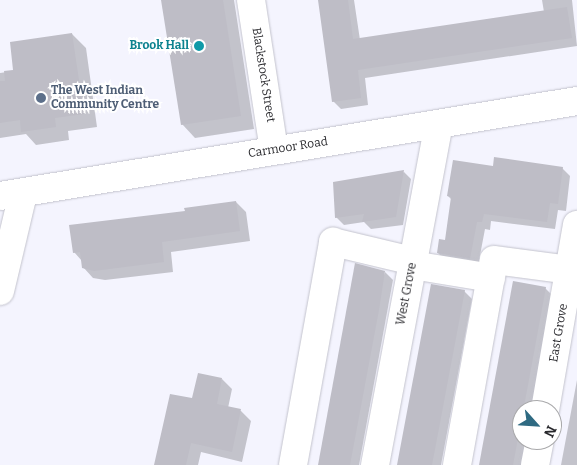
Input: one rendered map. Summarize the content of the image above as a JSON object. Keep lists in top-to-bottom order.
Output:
{
  "streets": {
    "street": [
      "Blackstock Street",
      "Carmoor Road",
      "West Grove",
      "East Grove"
    ]
  },
  "crossings": [
    ["Blackstock Street", "Carmoor Road"],
    ["Carmoor Road", "West Grove"]
  ],
  "places": ["Brook Hall", "The West Indian Community Centre"],
  "north": "bottom right"
}
